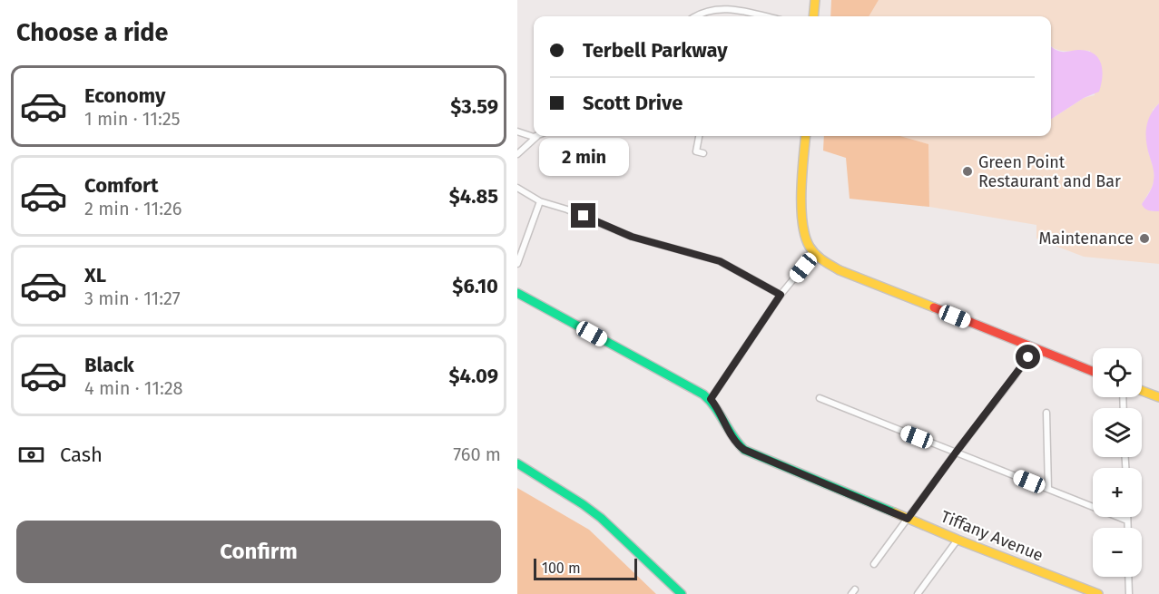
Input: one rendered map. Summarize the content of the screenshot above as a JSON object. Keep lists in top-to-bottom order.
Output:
{
  "streets": {
    "street": ["Tiffany Avenue"]
  },
  "places": ["Green Point Restaurant and Bar", "Maintenance"],
  "scale_bar": "100 m",
  "page": {
    "heading": "Choose a ride",
    "banner": ["Terbell Parkway", "Scott Drive"],
    "list": [
      {
        "name": "Economy",
        "note": "1 min · 11:25",
        "value": "$3.59"
      },
      {
        "name": "Comfort",
        "note": "2 min · 11:26",
        "value": "$4.85"
      },
      {
        "name": "XL",
        "note": "3 min · 11:27",
        "value": "$6.10"
      },
      {
        "name": "Black",
        "note": "4 min · 11:28",
        "value": "$4.09"
      }
    ],
    "bubble": "2 min",
    "map_buttons": ["+", "−"],
    "pay": ["Cash", "760 m"],
    "buttons": "Confirm",
    "scale": "100 m"
  }
}
